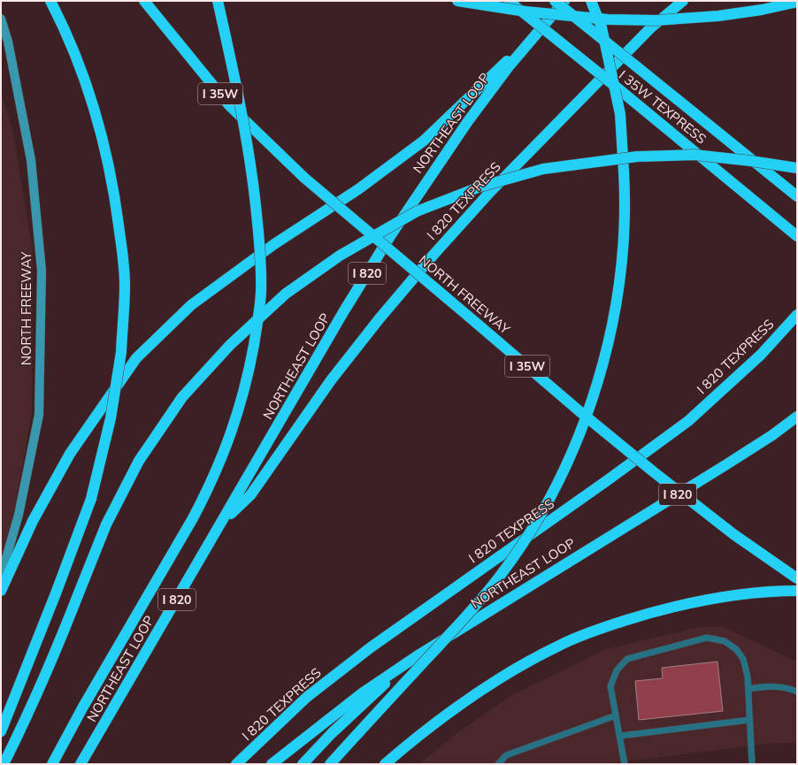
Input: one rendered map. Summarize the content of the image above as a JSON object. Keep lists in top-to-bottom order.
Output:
{
  "streets": {
    "highway": [
      "I 35W",
      "I 35W TEXPRESS",
      "NORTHEAST LOOP",
      "I 820 TEXPRESS",
      "I 820",
      "NORTH FREEWAY"
    ]
  },
  "crossings": [
    ["NORTHEAST LOOP", "I 820 TEXPRESS"]
  ]
}
